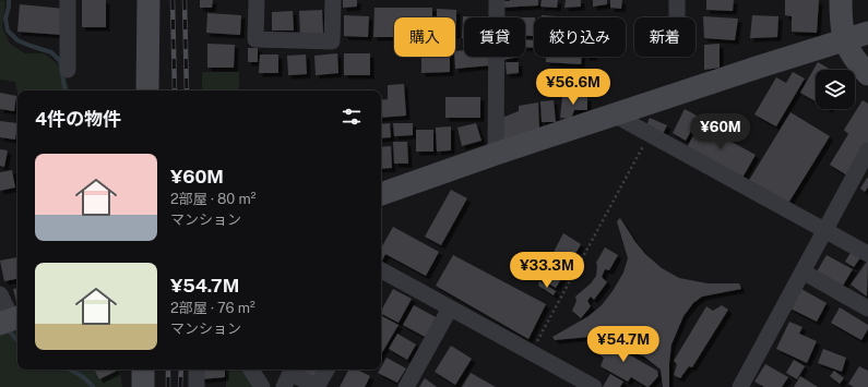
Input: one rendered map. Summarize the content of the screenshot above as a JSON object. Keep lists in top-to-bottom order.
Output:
{
  "page": {
    "chip": [
      "購入",
      "賃貸",
      "絞り込み",
      "新着"
    ],
    "price": [
      "¥56.6M",
      "¥60M",
      "¥33.3M",
      "¥54.7M"
    ],
    "heading": "4件の物件",
    "list": [
      {
        "name": "¥60M",
        "note": "2部屋 · 80 m² · マンション"
      },
      {
        "name": "¥54.7M",
        "note": "2部屋 · 76 m² · マンション"
      }
    ]
  }
}
